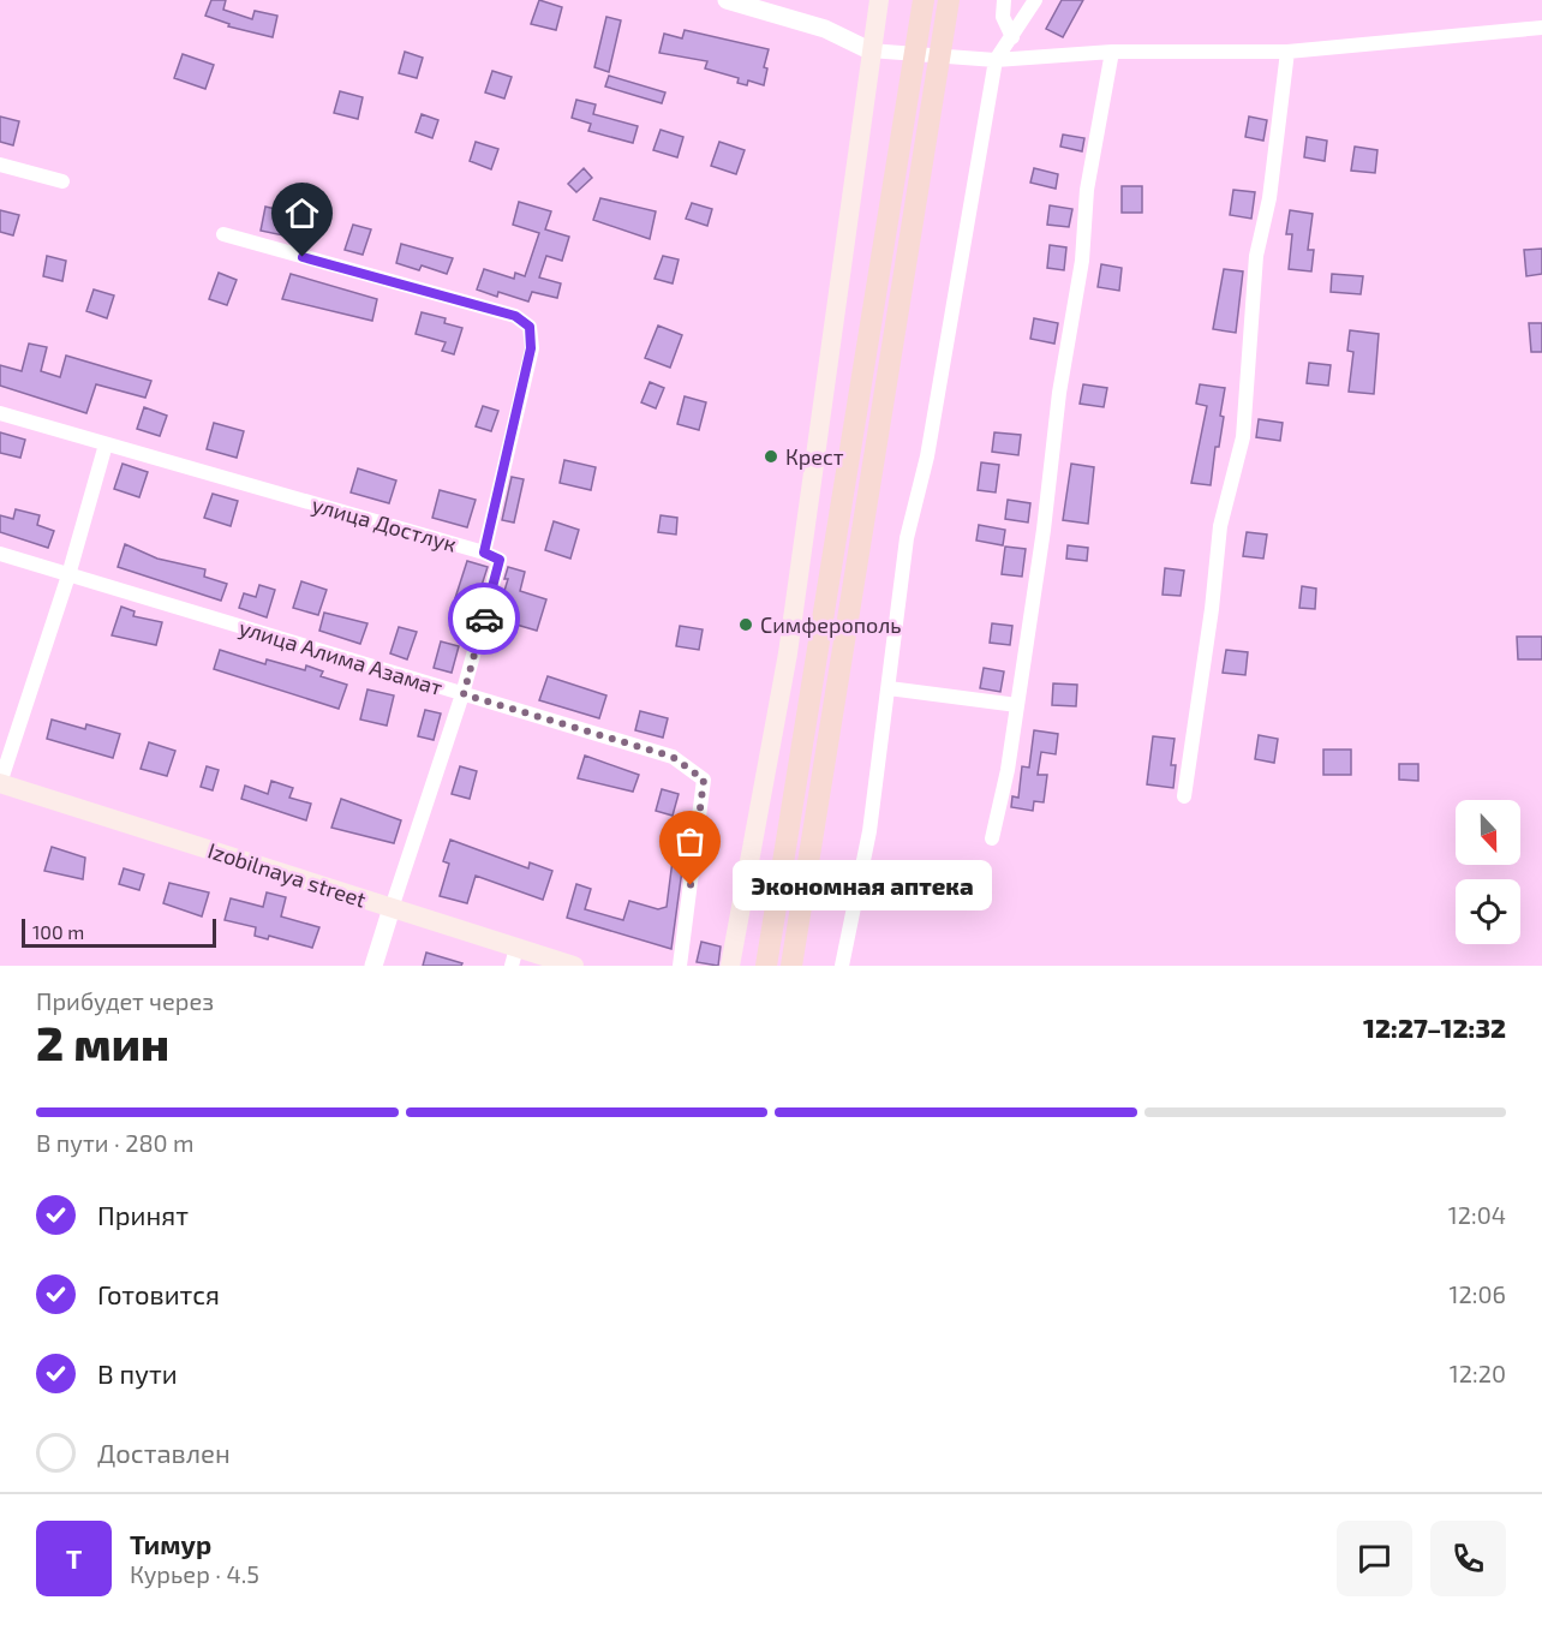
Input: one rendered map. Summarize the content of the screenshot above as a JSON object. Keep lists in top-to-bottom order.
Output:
{
  "streets": {
    "main road": ["Izobilnaya street"],
    "street": ["улица Достлук", "улица Алима Азамат"]
  },
  "crossings": [
    ["улица Достлук", "улица Алима Азамат"],
    ["улица Достлук", "Izobilnaya street"]
  ],
  "places": ["Крест", "Симферополь", "Экономная аптека"],
  "scale_bar": "100 m",
  "north": "bottom",
  "page": {
    "bubble": "Экономная аптека",
    "scale": "100 m",
    "heading": ["2 мин", "Прибудет через", "12:27–12:32"],
    "panel": ["Тимур", "Курьер · 4.5"],
    "bar": "В пути · 280 m",
    "list": [
      ["Принят", "12:04"],
      ["Готовится", "12:06"],
      ["В пути", "12:20"],
      "Доставлен"
    ],
    "round": "Т"
  }
}
